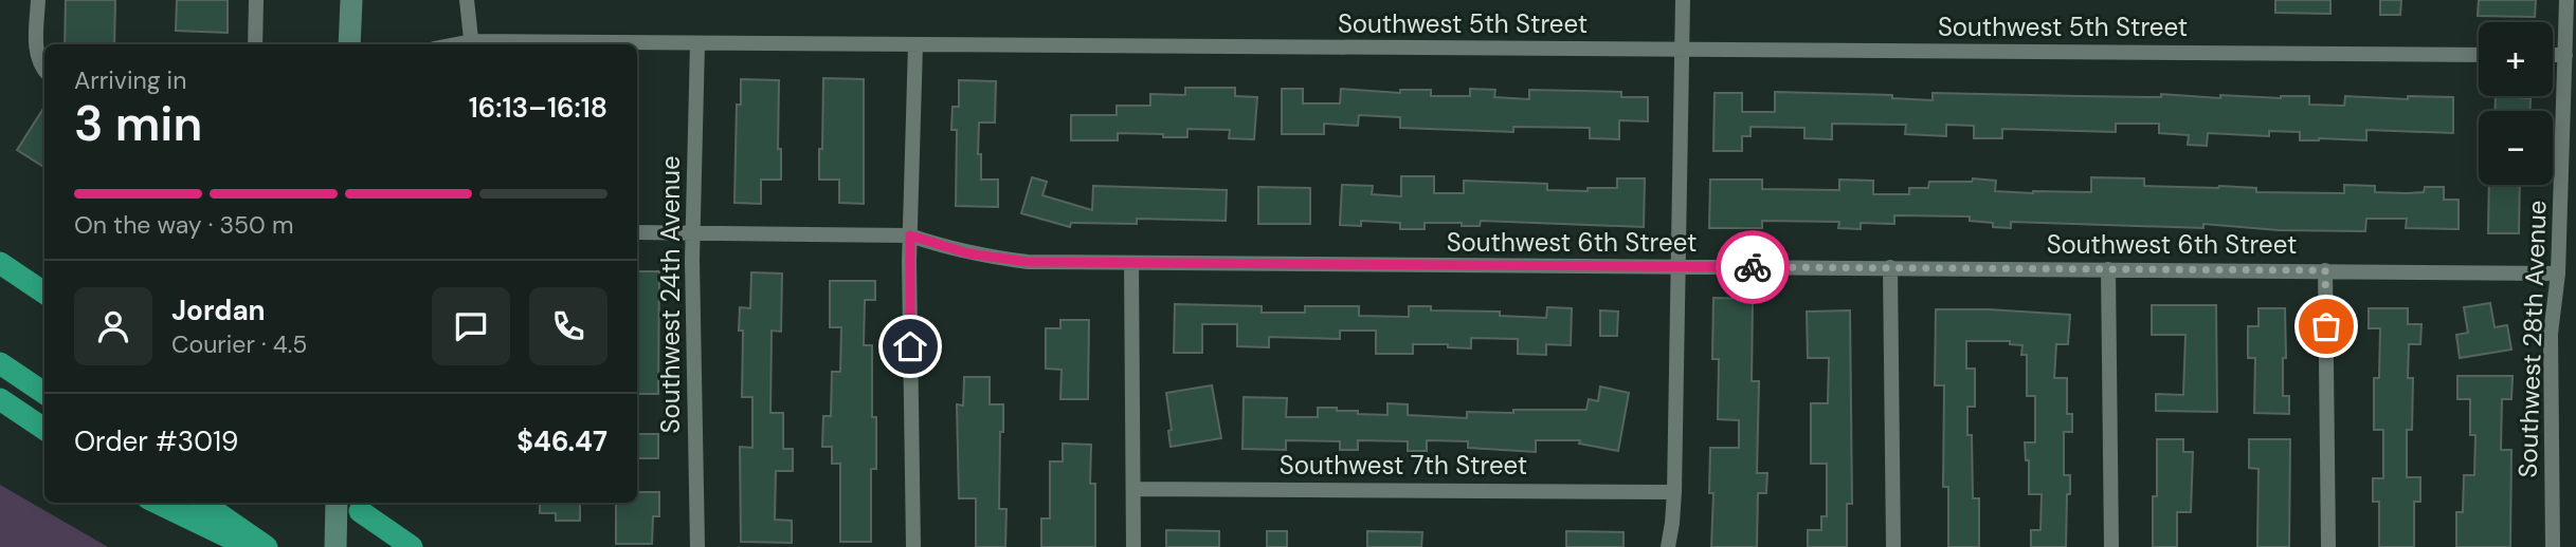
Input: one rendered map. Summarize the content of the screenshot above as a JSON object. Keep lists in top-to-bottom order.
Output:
{
  "streets": {
    "street": [
      "Southwest 5th Street",
      "Southwest 6th Street",
      "Southwest 24th Avenue",
      "Southwest 28th Avenue",
      "Southwest 7th Street"
    ]
  },
  "crossings": [
    ["Southwest 5th Street", "Southwest 24th Avenue"],
    ["Southwest 6th Street", "Southwest 24th Avenue"],
    ["Southwest 6th Street", "Southwest 28th Avenue"]
  ],
  "page": {
    "map_buttons": ["+", "−"],
    "heading": ["3 min", "Arriving in", "16:13–16:18"],
    "panel": [
      "Jordan",
      "Courier · 4.5",
      "Order #3019",
      "$46.47"
    ],
    "bar": "On the way · 350 m"
  }
}
